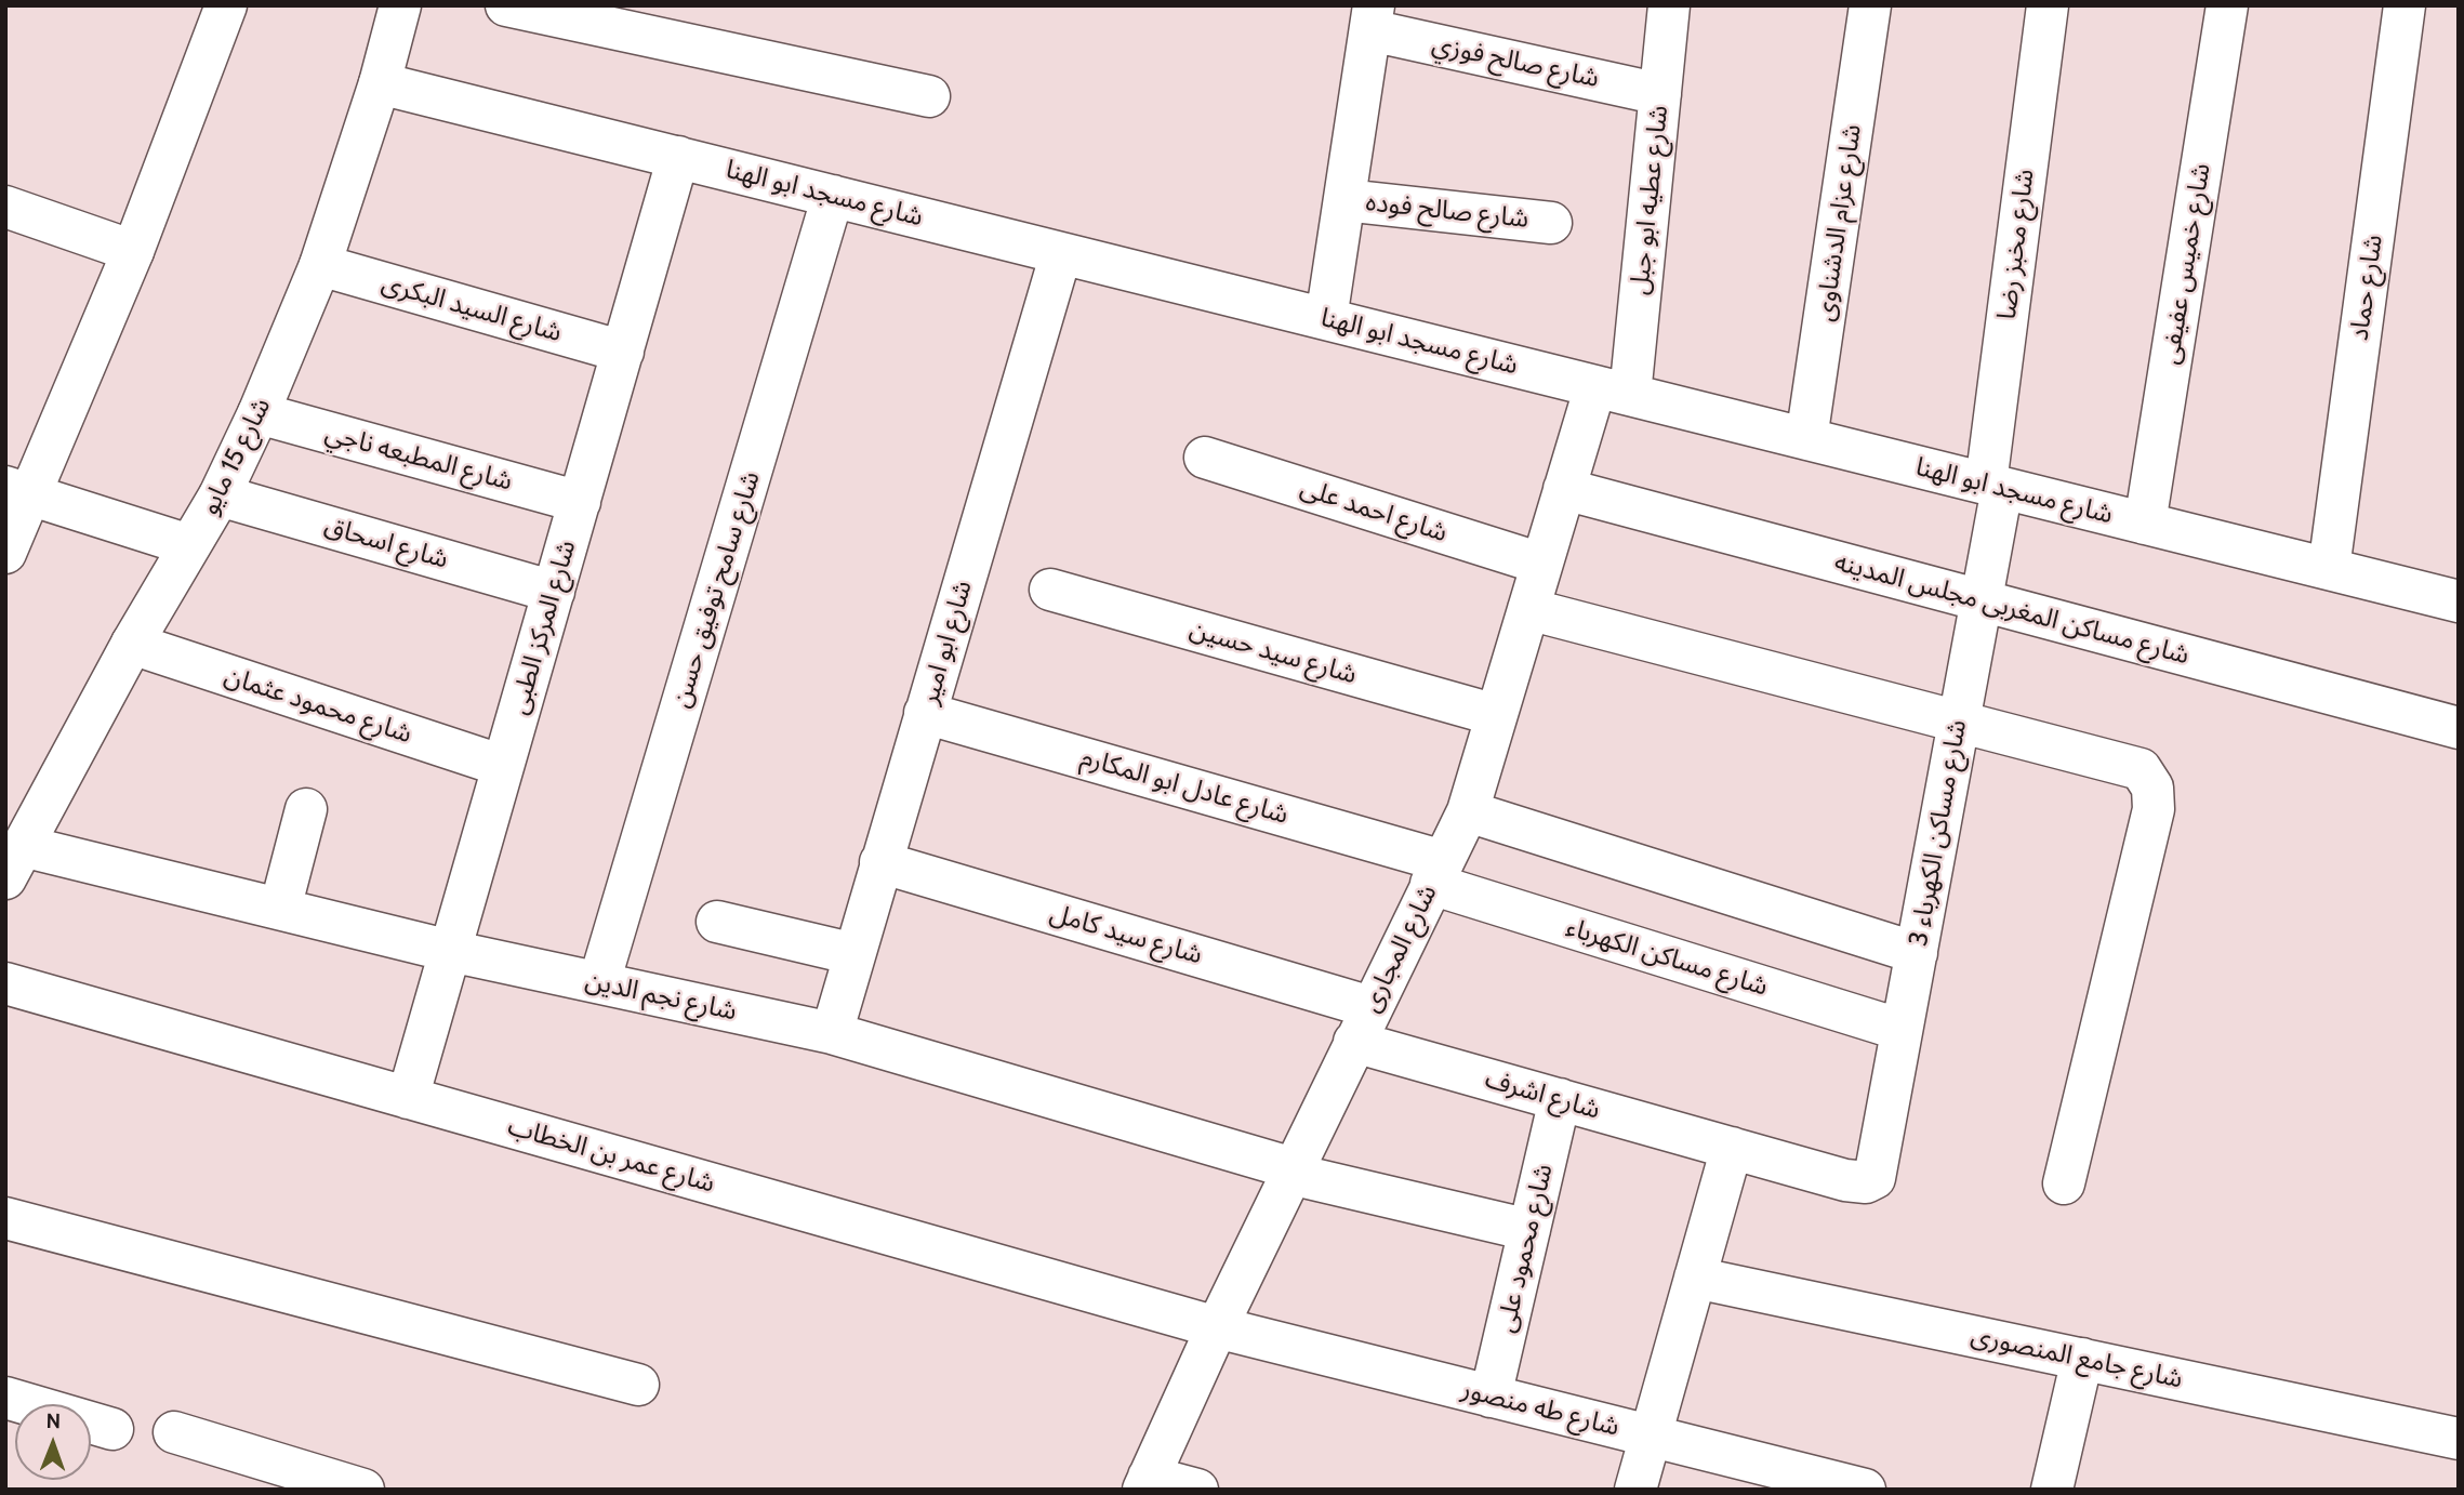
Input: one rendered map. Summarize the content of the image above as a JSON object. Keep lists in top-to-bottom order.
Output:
{
  "streets": {
    "street": [
      "شارع صالح فوزي",
      "شارع مسجد ابو الهنا",
      "شارع عطيه ابو جبل",
      "شارع صالح فوده",
      "شارع عزام الدشناوى",
      "شارع مخبز رضا",
      "شارع خميس عفيفى",
      "شارع حماد",
      "شارع السيد البكرى",
      "شارع 15 مايو",
      "شارع المطبعه ناجي",
      "شارع احمد على",
      "شارع اسحاق",
      "شارع سامح توفيق حسن",
      "شارع مساكن المغربى مجلس المدينه",
      "شارع المركز الطبى",
      "شارع ابو امير",
      "شارع سيد حسين",
      "شارع محمود عثمان",
      "شارع عادل ابو المكارم",
      "شارع مساكن الكهرباء 3",
      "شارع سيد كامل",
      "شارع المجارى",
      "شارع مساكن الكهرباء",
      "شارع نجم الدين",
      "شارع اشرف",
      "شارع عمر بن الخطاب",
      "شارع محمود على",
      "شارع جامع المنصورى",
      "شارع طه منصور"
    ]
  },
  "crossings": [
    ["شارع صالح فوزي", "شارع عطيه ابو جبل"],
    ["شارع صالح فوزي", "شارع صالح فوده"],
    ["شارع مسجد ابو الهنا", "شارع عطيه ابو جبل"],
    ["شارع مسجد ابو الهنا", "شارع صالح فوده"],
    ["شارع مسجد ابو الهنا", "شارع عزام الدشناوى"],
    ["شارع مسجد ابو الهنا", "شارع مخبز رضا"],
    ["شارع مسجد ابو الهنا", "شارع خميس عفيفى"],
    ["شارع مسجد ابو الهنا", "شارع حماد"],
    ["شارع مسجد ابو الهنا", "شارع 15 مايو"],
    ["شارع مسجد ابو الهنا", "شارع سامح توفيق حسن"],
    ["شارع مسجد ابو الهنا", "شارع المركز الطبى"],
    ["شارع مسجد ابو الهنا", "شارع ابو امير"],
    ["شارع مسجد ابو الهنا", "شارع مساكن الكهرباء 3"],
    ["شارع مسجد ابو الهنا", "شارع المجارى"],
    ["شارع عطيه ابو جبل", "شارع المجارى"],
    ["شارع مخبز رضا", "شارع مساكن الكهرباء 3"],
    ["شارع السيد البكرى", "شارع 15 مايو"],
    ["شارع السيد البكرى", "شارع المركز الطبى"],
    ["شارع 15 مايو", "شارع المطبعه ناجي"],
    ["شارع 15 مايو", "شارع اسحاق"],
    ["شارع 15 مايو", "شارع محمود عثمان"],
    ["شارع 15 مايو", "شارع نجم الدين"],
    ["شارع المطبعه ناجي", "شارع المركز الطبى"],
    ["شارع احمد على", "شارع المجارى"],
    ["شارع اسحاق", "شارع المركز الطبى"],
    ["شارع سامح توفيق حسن", "شارع نجم الدين"],
    ["شارع مساكن المغربى مجلس المدينه", "شارع مساكن الكهرباء 3"],
    ["شارع مساكن المغربى مجلس المدينه", "شارع المجارى"],
    ["شارع المركز الطبى", "شارع محمود عثمان"],
    ["شارع المركز الطبى", "شارع نجم الدين"],
    ["شارع المركز الطبى", "شارع عمر بن الخطاب"],
    ["شارع ابو امير", "شارع عادل ابو المكارم"],
    ["شارع ابو امير", "شارع سيد كامل"],
    ["شارع ابو امير", "شارع نجم الدين"],
    ["شارع سيد حسين", "شارع المجارى"],
    ["شارع عادل ابو المكارم", "شارع المجارى"],
    ["شارع عادل ابو المكارم", "شارع مساكن الكهرباء"],
    ["شارع مساكن الكهرباء 3", "شارع مساكن الكهرباء"],
    ["شارع مساكن الكهرباء 3", "شارع اشرف"],
    ["شارع سيد كامل", "شارع المجارى"],
    ["شارع سيد كامل", "شارع اشرف"],
    ["شارع المجارى", "شارع مساكن الكهرباء"],
    ["شارع المجارى", "شارع نجم الدين"],
    ["شارع المجارى", "شارع اشرف"],
    ["شارع المجارى", "شارع عمر بن الخطاب"],
    ["شارع المجارى", "شارع طه منصور"],
    ["شارع نجم الدين", "شارع محمود على"],
    ["شارع اشرف", "شارع محمود على"],
    ["شارع عمر بن الخطاب", "شارع طه منصور"],
    ["شارع محمود على", "شارع طه منصور"]
  ],
  "north": "top"
}
